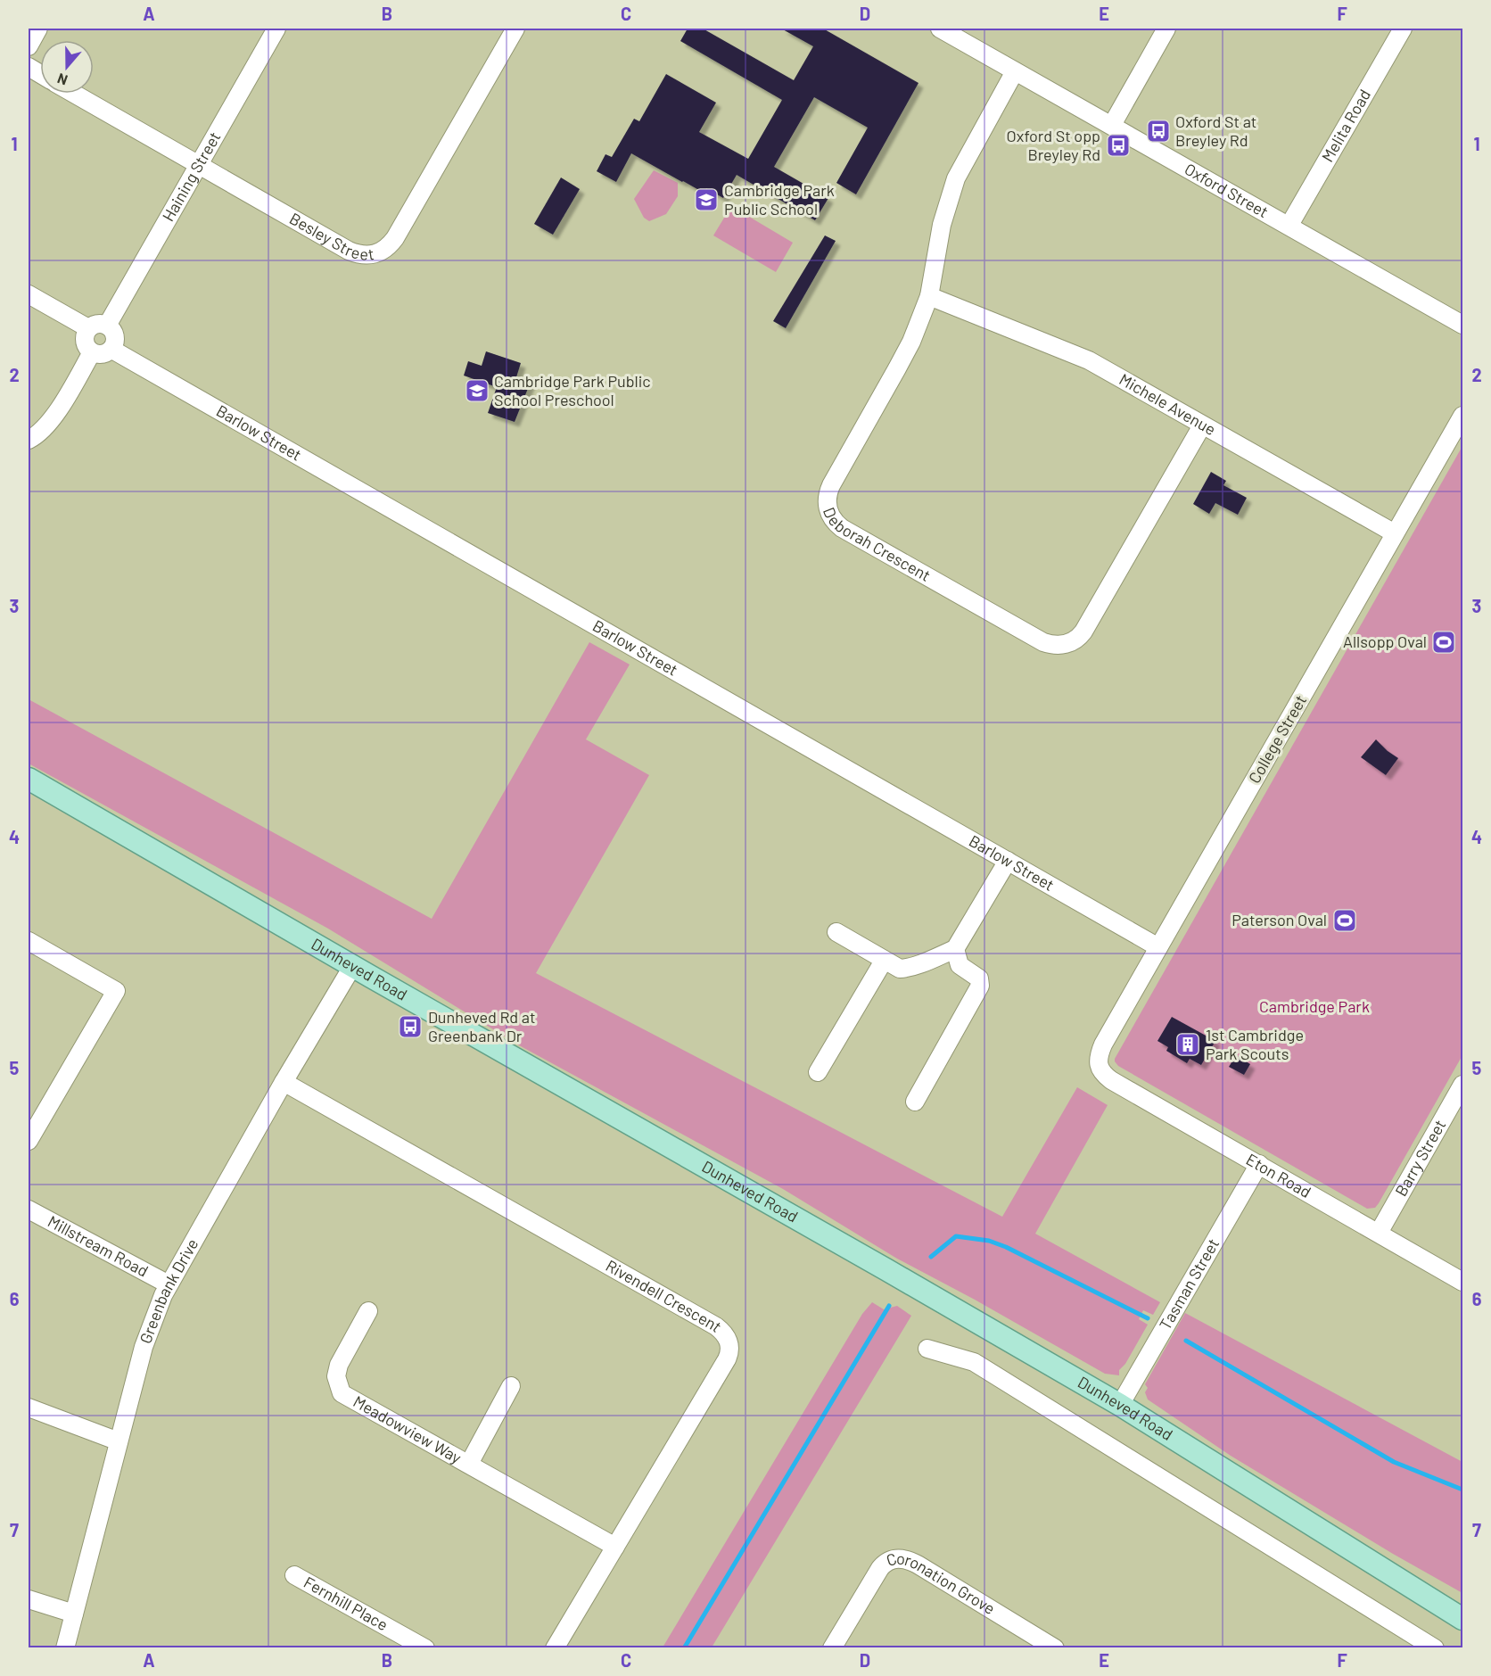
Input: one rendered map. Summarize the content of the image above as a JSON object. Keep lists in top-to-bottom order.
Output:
{
  "streets": {
    "main road": ["Dunheved Road"],
    "street": [
      "Melita Road",
      "Haining Street",
      "Oxford Street",
      "Besley Street",
      "Michele Avenue",
      "Barlow Street",
      "Deborah Crescent",
      "College Street",
      "Barry Street",
      "Eton Road",
      "Millstream Road",
      "Tasman Street",
      "Greenbank Drive",
      "Rivendell Crescent",
      "Meadowview Way",
      "Coronation Grove",
      "Fernhill Place"
    ]
  },
  "crossings": [
    ["Melita Road", "Oxford Street"],
    ["Haining Street", "Besley Street"],
    ["Haining Street", "Barlow Street"],
    ["Oxford Street", "Deborah Crescent"],
    ["Michele Avenue", "Deborah Crescent"],
    ["Michele Avenue", "College Street"],
    ["Barlow Street", "College Street"],
    ["College Street", "Eton Road"],
    ["Dunheved Road", "Tasman Street"],
    ["Dunheved Road", "Greenbank Drive"],
    ["Barry Street", "Eton Road"],
    ["Eton Road", "Tasman Street"],
    ["Millstream Road", "Greenbank Drive"],
    ["Greenbank Drive", "Rivendell Crescent"],
    ["Rivendell Crescent", "Meadowview Way"]
  ],
  "parks": ["Cambridge Park"],
  "places": {
    "bus stop": ["Oxford St at Breyley Rd", "Oxford St opp Breyley Rd", "Dunheved Rd at Greenbank Dr"],
    "school or university": ["Cambridge Park Public School", "Cambridge Park Public School Preschool"],
    "sports": ["Allsopp Oval", "Paterson Oval"],
    "building": ["1st Cambridge Park Scouts"]
  },
  "north": "bottom",
  "grid": {
    "columns": [
      "A",
      "B",
      "C",
      "D",
      "E",
      "F"
    ],
    "rows": [
      "1",
      "2",
      "3",
      "4",
      "5",
      "6",
      "7"
    ]
  }
}
